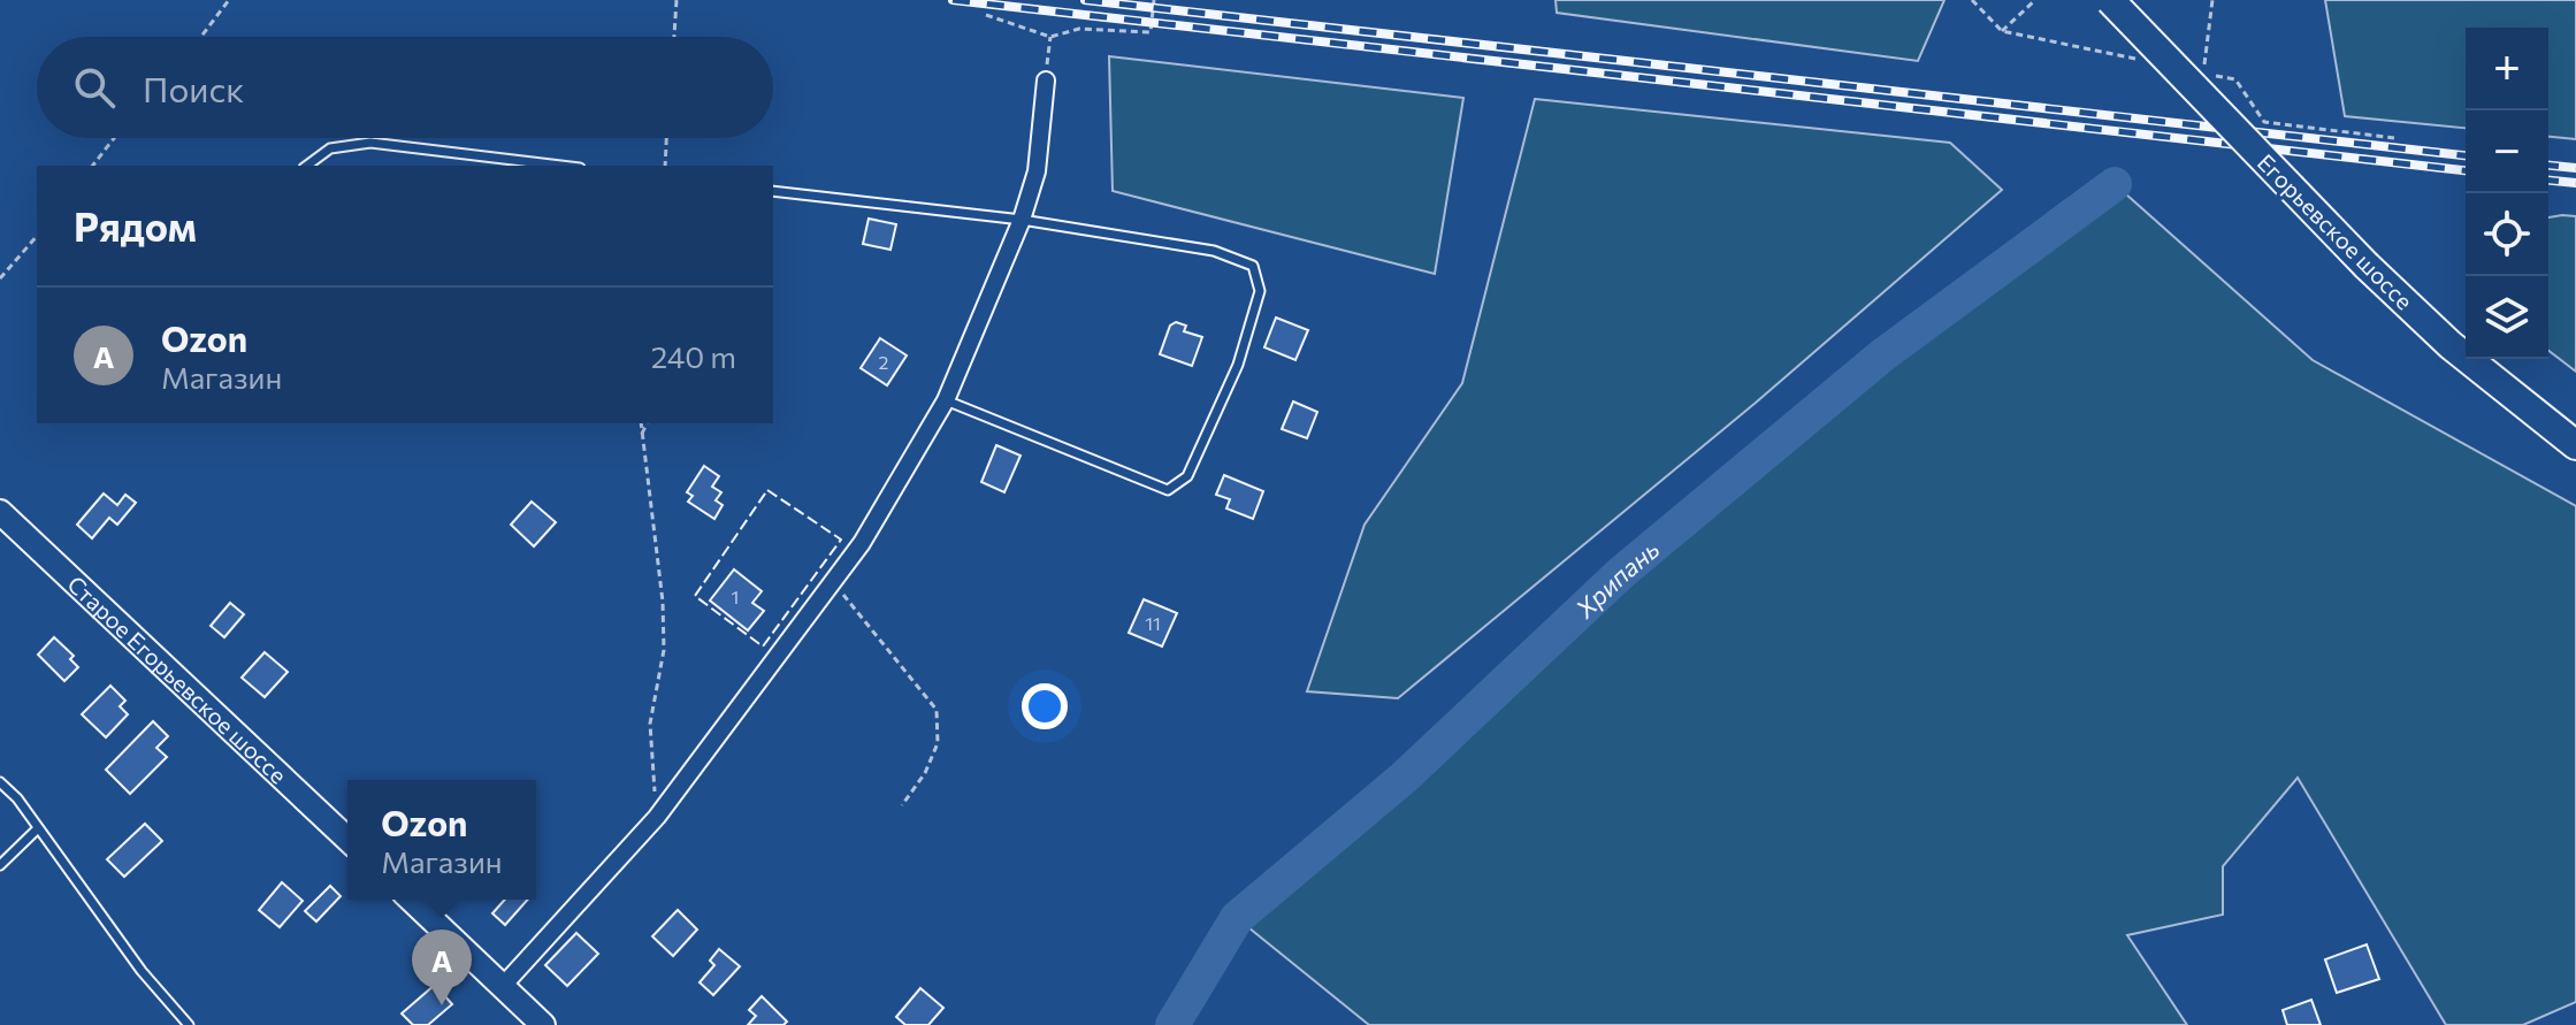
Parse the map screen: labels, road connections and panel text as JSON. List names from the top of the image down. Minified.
{"streets":{"main road":["Егорьевское шоссе","Старое Егорьевское шоссе"]},"water":["Хрипань"],"house_numbers":["2","1","11"],"page":{"map_buttons":["+","−"],"search":"Поиск","heading":"Рядом","list":[{"mark":"A","name":"Ozon","note":"Магазин","value":"240 m"}],"popup":["Ozon","Магазин"],"pins":"A"}}
